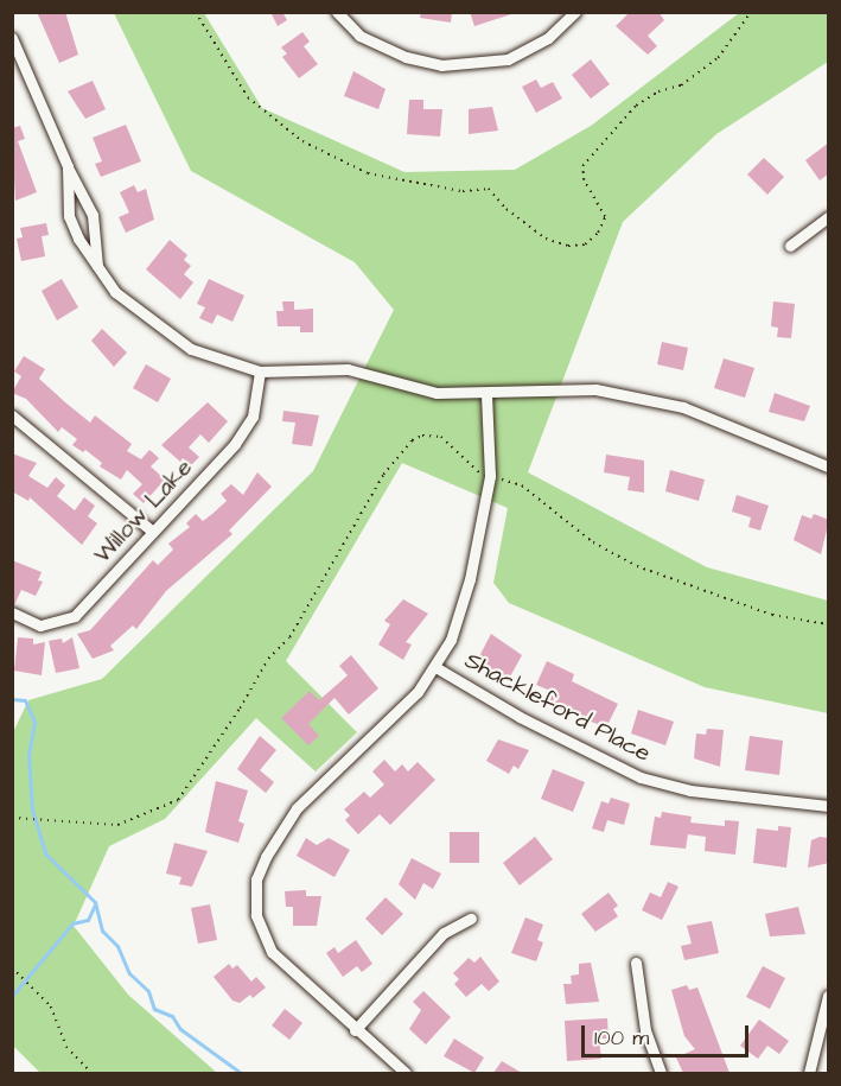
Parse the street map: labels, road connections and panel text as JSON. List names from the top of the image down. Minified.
{"streets":{"street":["Willow Lake","Shackleford Place"]},"scale_bar":"100 m"}
